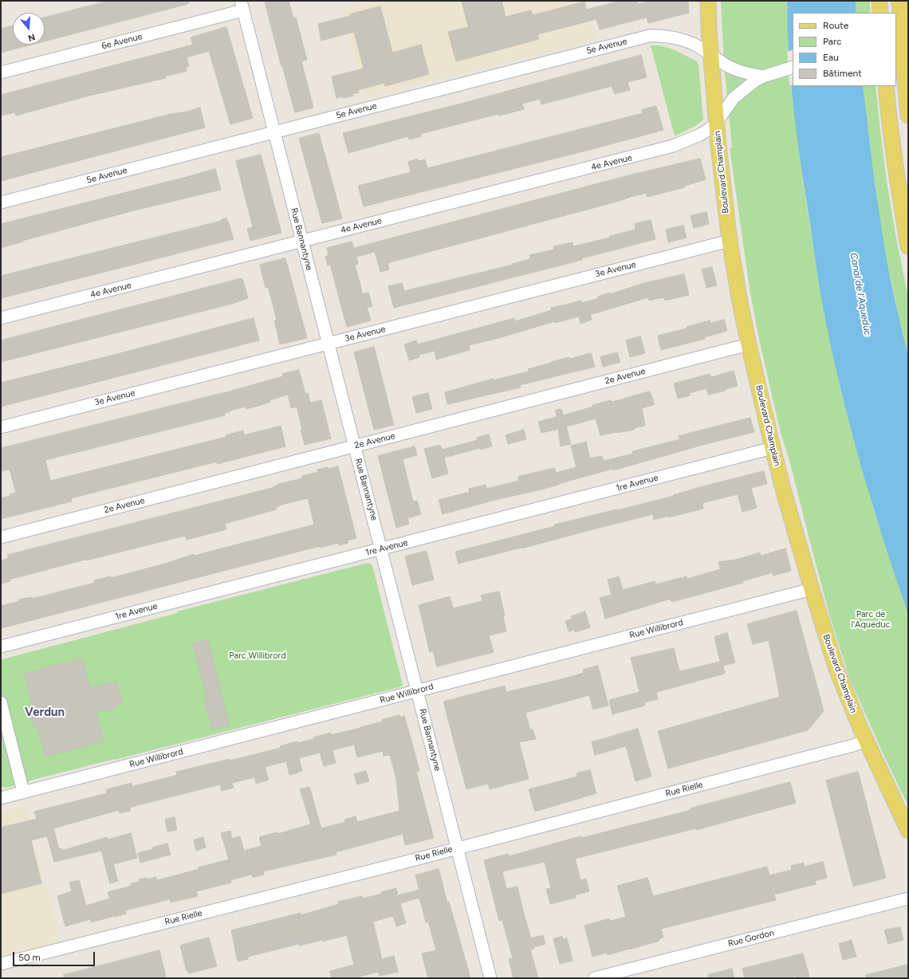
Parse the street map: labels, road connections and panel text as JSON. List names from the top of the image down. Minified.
{"streets":{"main road":["Boulevard Champlain"],"street":["6e Avenue","5e Avenue","4e Avenue","Rue Bannantyne","3e Avenue","2e Avenue","1re Avenue","Rue Willibrord","Rue Rielle","Rue Gordon"]},"crossings":[["6e Avenue","Rue Bannantyne"],["5e Avenue","4e Avenue"],["5e Avenue","Boulevard Champlain"],["5e Avenue","Rue Bannantyne"],["4e Avenue","Boulevard Champlain"],["4e Avenue","Rue Bannantyne"],["Boulevard Champlain","3e Avenue"],["Boulevard Champlain","2e Avenue"],["Boulevard Champlain","1re Avenue"],["Boulevard Champlain","Rue Willibrord"],["Boulevard Champlain","Rue Rielle"],["Rue Bannantyne","3e Avenue"],["Rue Bannantyne","2e Avenue"],["Rue Bannantyne","1re Avenue"],["Rue Bannantyne","Rue Willibrord"],["Rue Bannantyne","Rue Rielle"]],"districts":["Verdun"],"water":["Canal de l'Aqueduc"],"parks":["Parc de l'Aqueduc","Parc Willibrord"],"legend":["Route","Parc","Eau","Bâtiment"],"scale_bar":"50 m","north":"bottom"}
